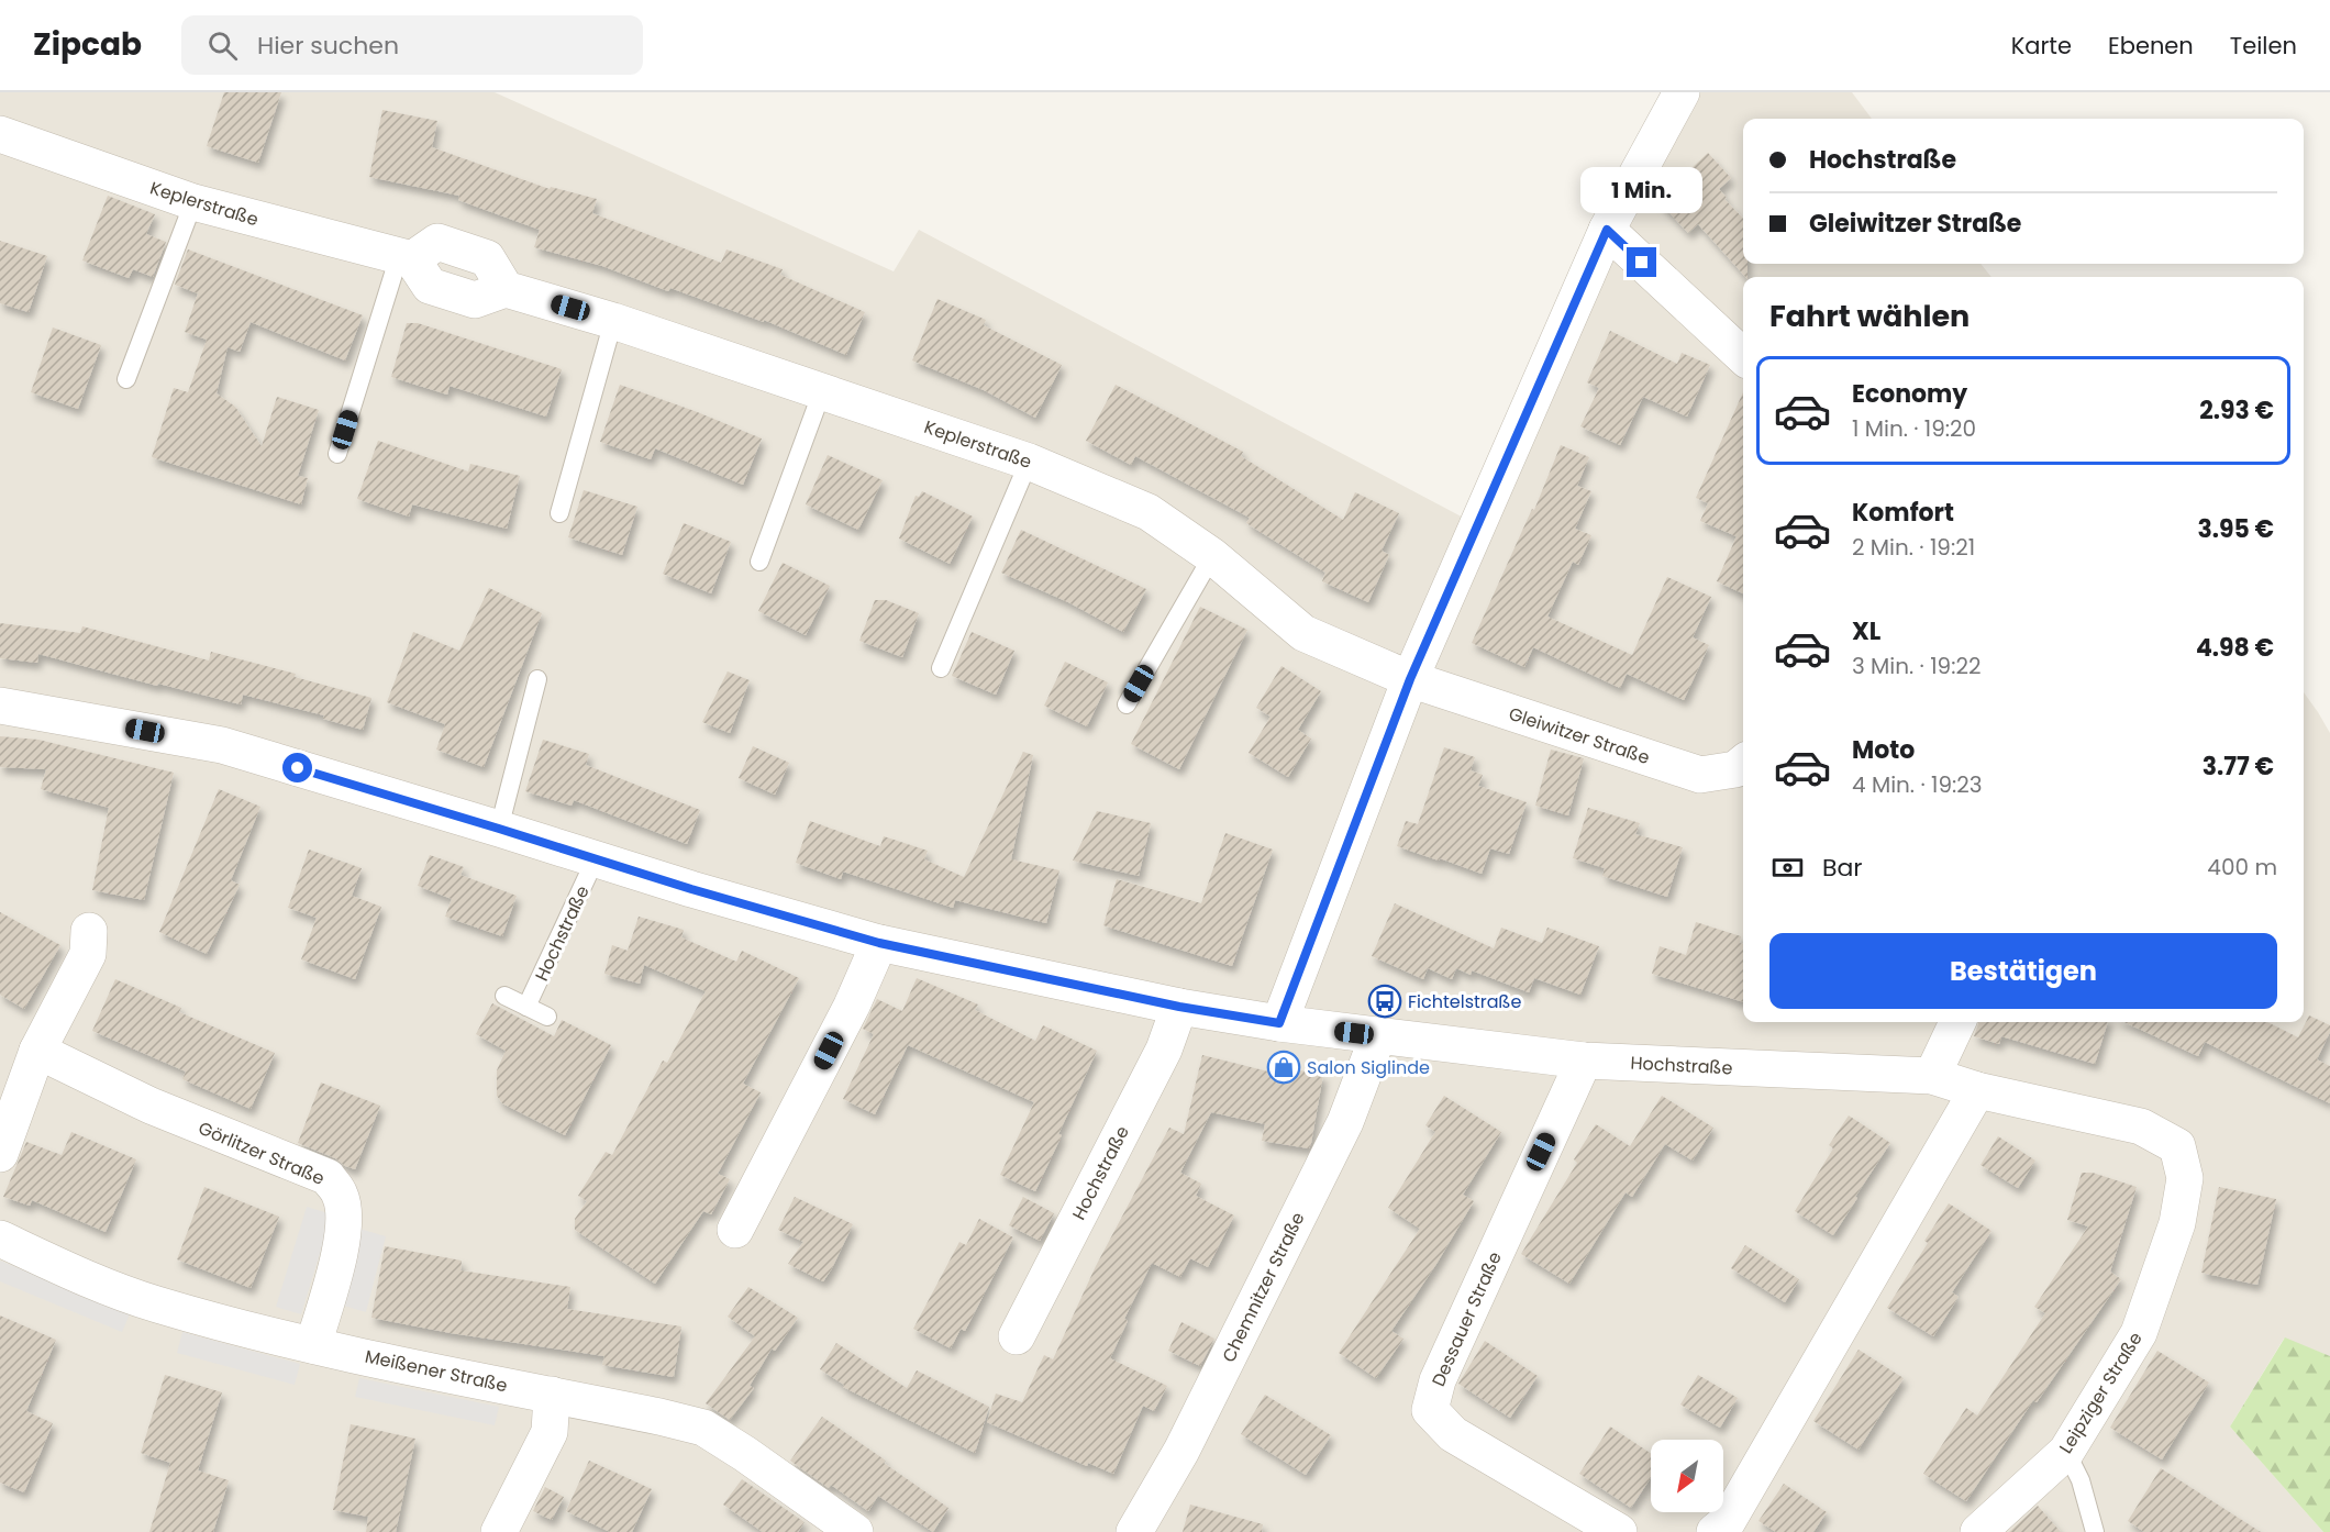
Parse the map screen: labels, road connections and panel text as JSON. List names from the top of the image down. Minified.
{"streets":{"street":["Keplerstraße","Gleiwitzer Straße","Hochstraße","Görlitzer Straße","Chemnitzer Straße","Dessauer Straße","Meißener Straße","Leipziger Straße"]},"crossings":[["Keplerstraße","Gleiwitzer Straße"],["Hochstraße","Chemnitzer Straße"],["Hochstraße","Dessauer Straße"],["Hochstraße","Leipziger Straße"],["Görlitzer Straße","Meißener Straße"]],"places":{"bus stop":["Fichtelstraße"],"shop":["Salon Siglinde"]},"north":"bottom left","page":{"header":"Zipcab","search":"Hier suchen","nav":["Karte","Ebenen","Teilen"],"banner":["Hochstraße","Gleiwitzer Straße"],"bubble":"1 Min.","heading":"Fahrt wählen","list":[{"name":"Economy","note":"1 Min. · 19:20","value":"2.93 €"},{"name":"Komfort","note":"2 Min. · 19:21","value":"3.95 €"},{"name":"XL","note":"3 Min. · 19:22","value":"4.98 €"},{"name":"Moto","note":"4 Min. · 19:23","value":"3.77 €"}],"pay":["Bar","400 m"],"buttons":"Bestätigen"}}
